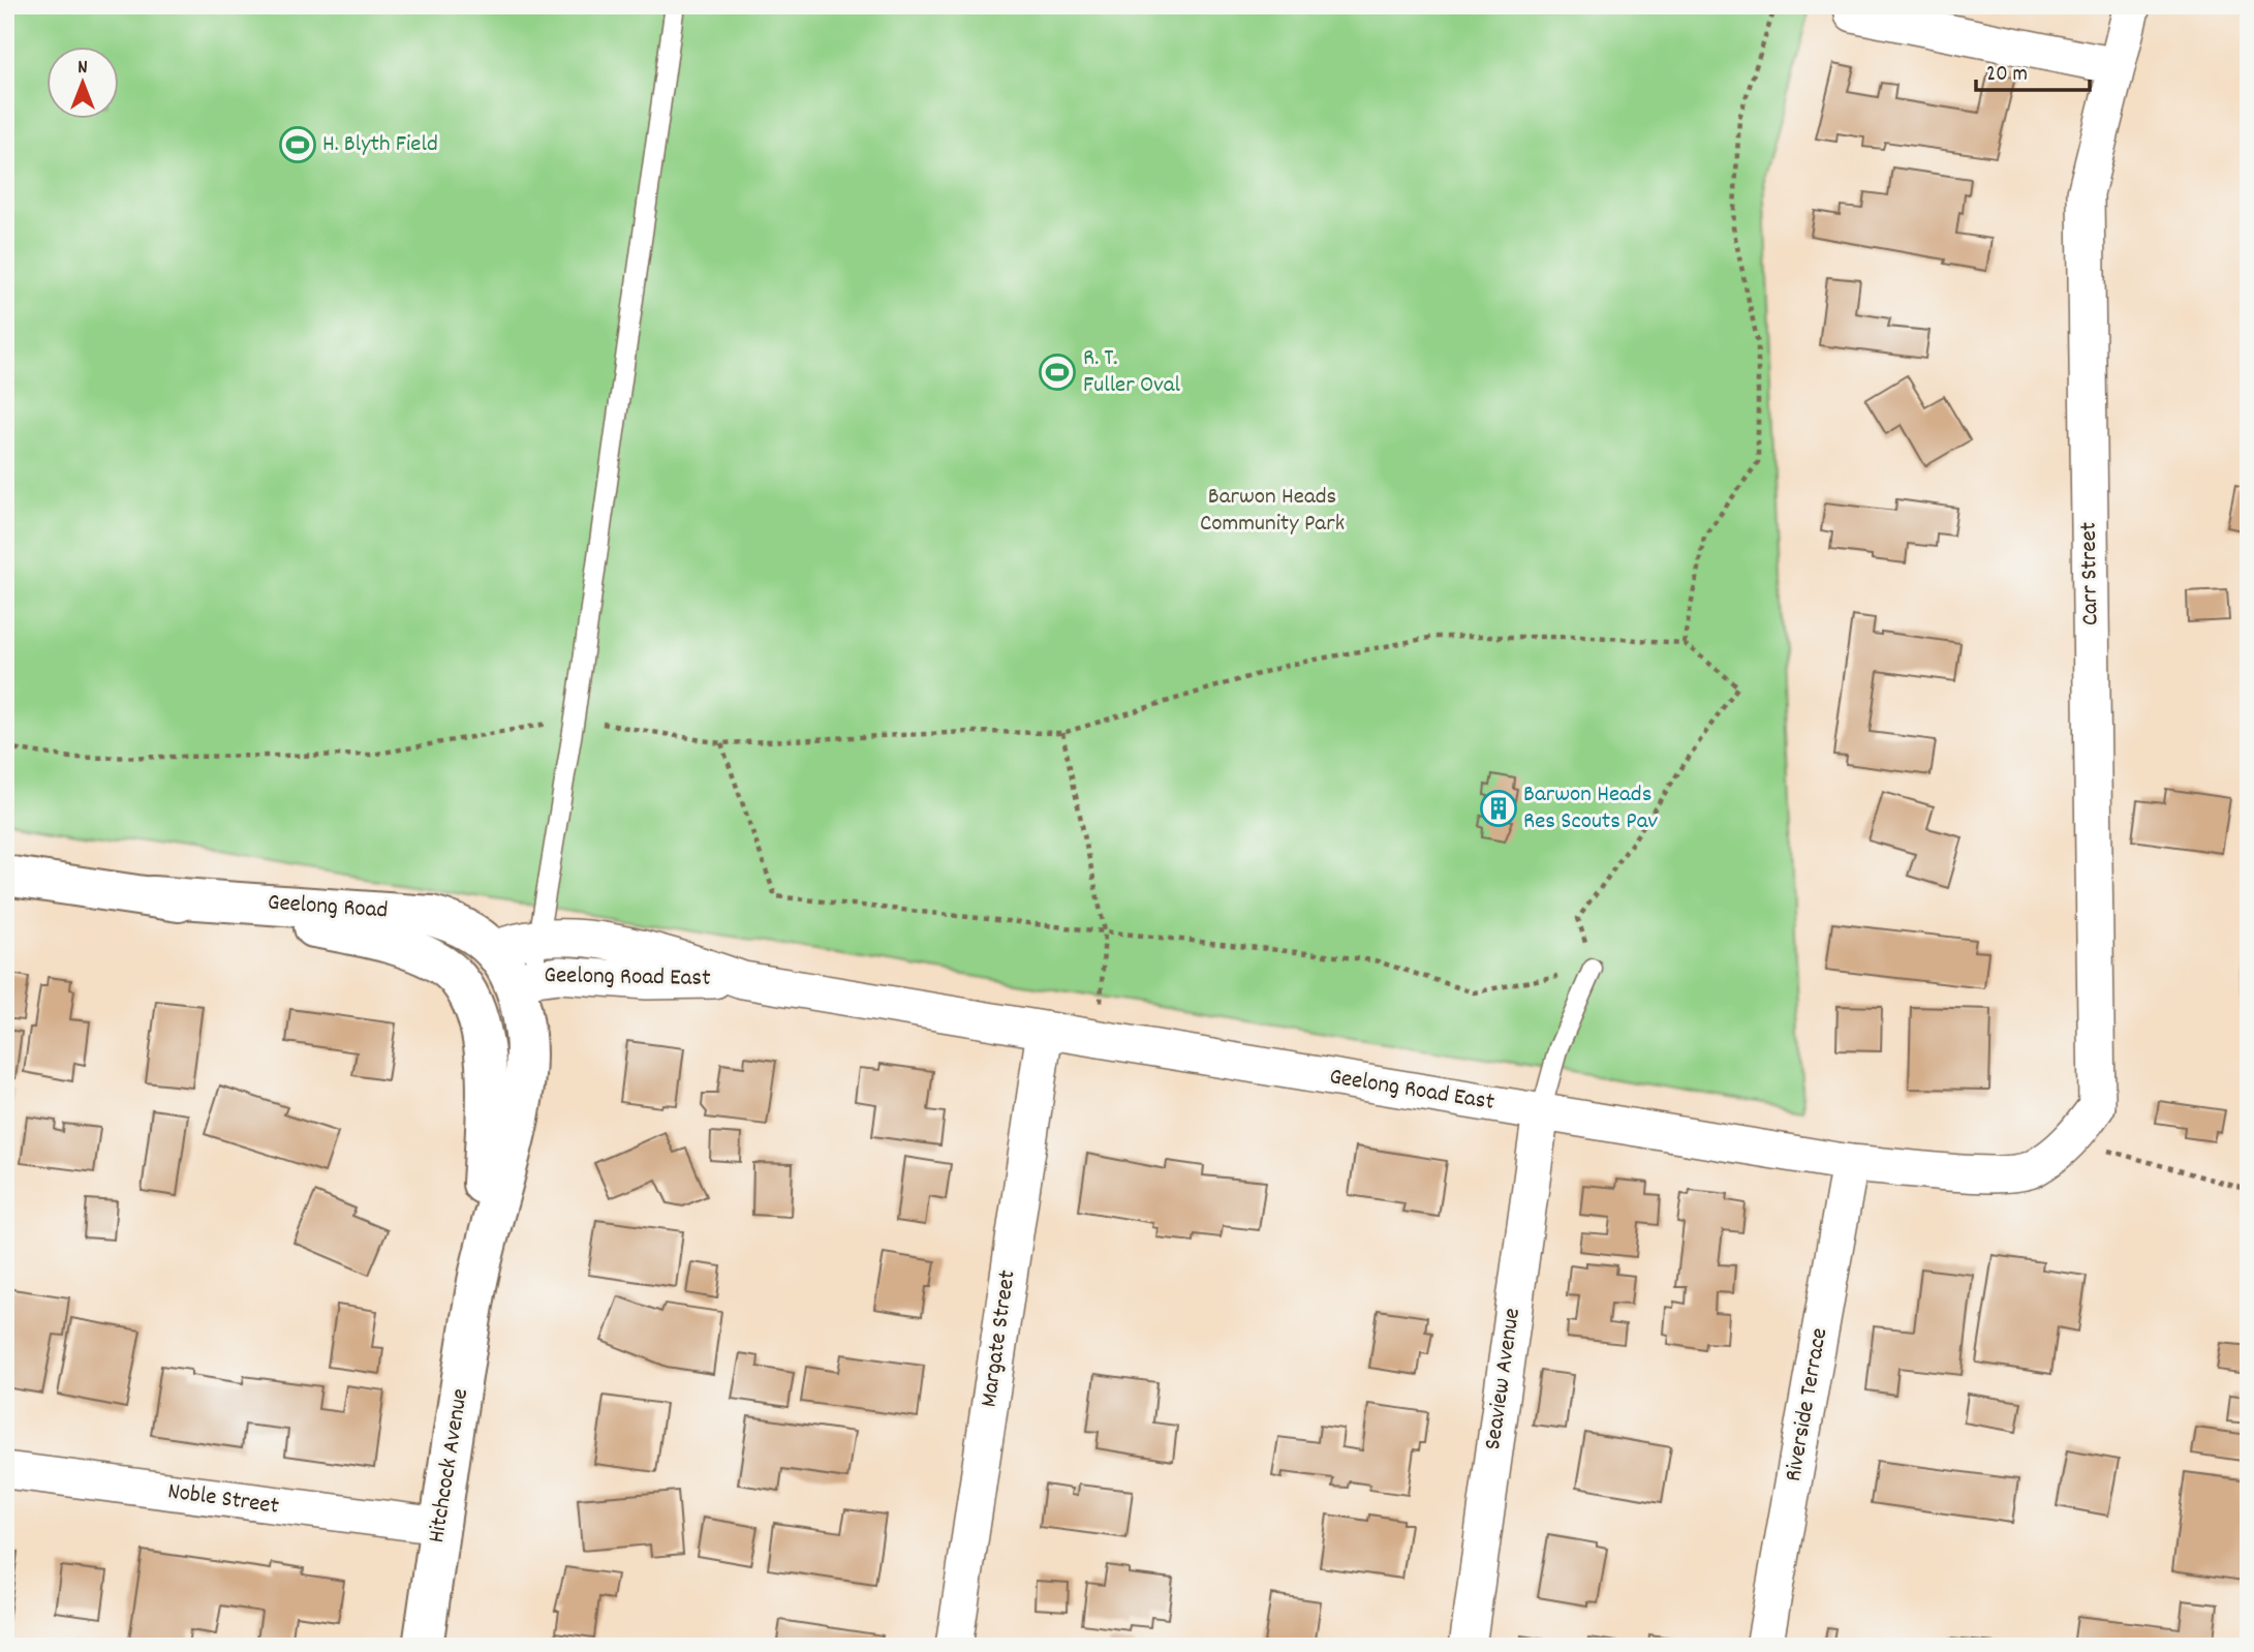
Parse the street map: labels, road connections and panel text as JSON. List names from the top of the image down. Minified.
{"streets":{"street":["Carr Street","Geelong Road","Geelong Road East","Margate Street","Seaview Avenue","Riverside Terrace","Hitchcock Avenue","Noble Street"]},"crossings":[["Carr Street","Geelong Road East"],["Geelong Road","Geelong Road East"],["Geelong Road","Hitchcock Avenue"],["Geelong Road East","Margate Street"],["Geelong Road East","Seaview Avenue"],["Geelong Road East","Riverside Terrace"],["Geelong Road East","Hitchcock Avenue"],["Hitchcock Avenue","Noble Street"]],"parks":["Barwon Heads Community Park"],"places":{"sports":["H. Blyth Field","R. T. Fuller Oval"],"building":["Barwon Heads Res Scouts Pav"]},"scale_bar":"20 m","north":"top"}
